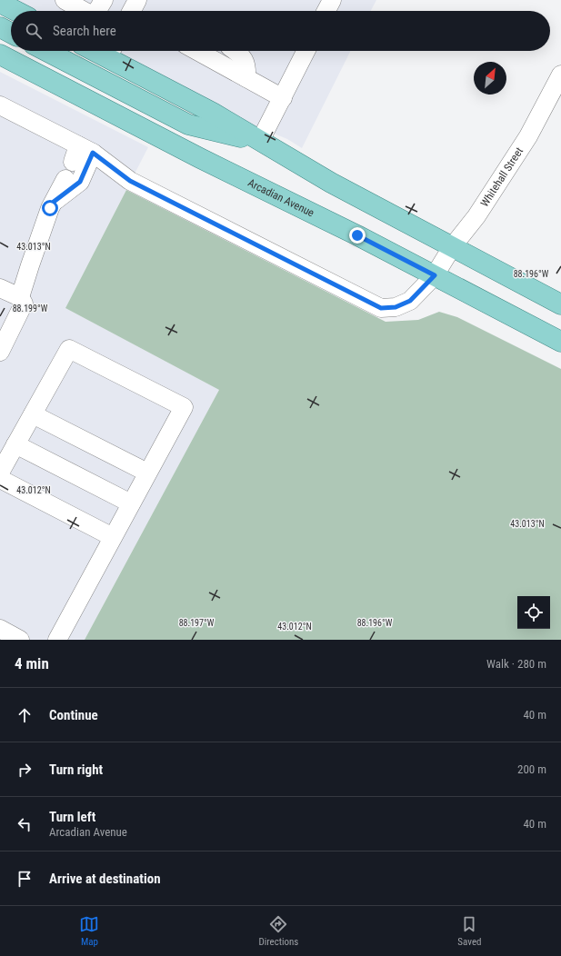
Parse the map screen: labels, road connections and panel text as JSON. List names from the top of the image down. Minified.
{"streets":{"main road":["Arcadian Avenue"],"street":["Whitehall Street"]},"crossings":[["Whitehall Street","Arcadian Avenue"]],"north":"top right","page":{"search":"Search here","heading":["4 min","Walk · 280 m"],"list":[["Continue","40 m"],["Turn right","200 m"],["Turn left","Arcadian Avenue","40 m"],"Arrive at destination"],"nav":["Map","Directions","Saved"]},"coordinates":["43.013°N","88.196°W","88.199°W","43.012°N","88.197°W"]}
